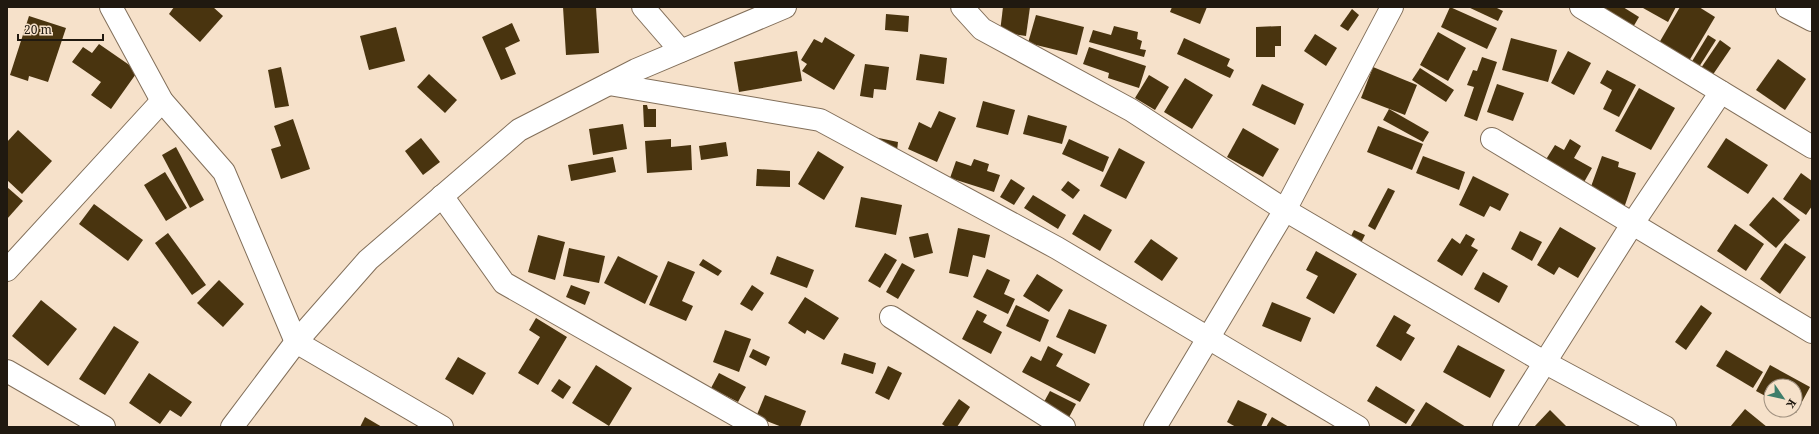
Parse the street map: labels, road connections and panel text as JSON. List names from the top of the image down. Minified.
{"scale_bar":"20 m","north":"bottom right"}
